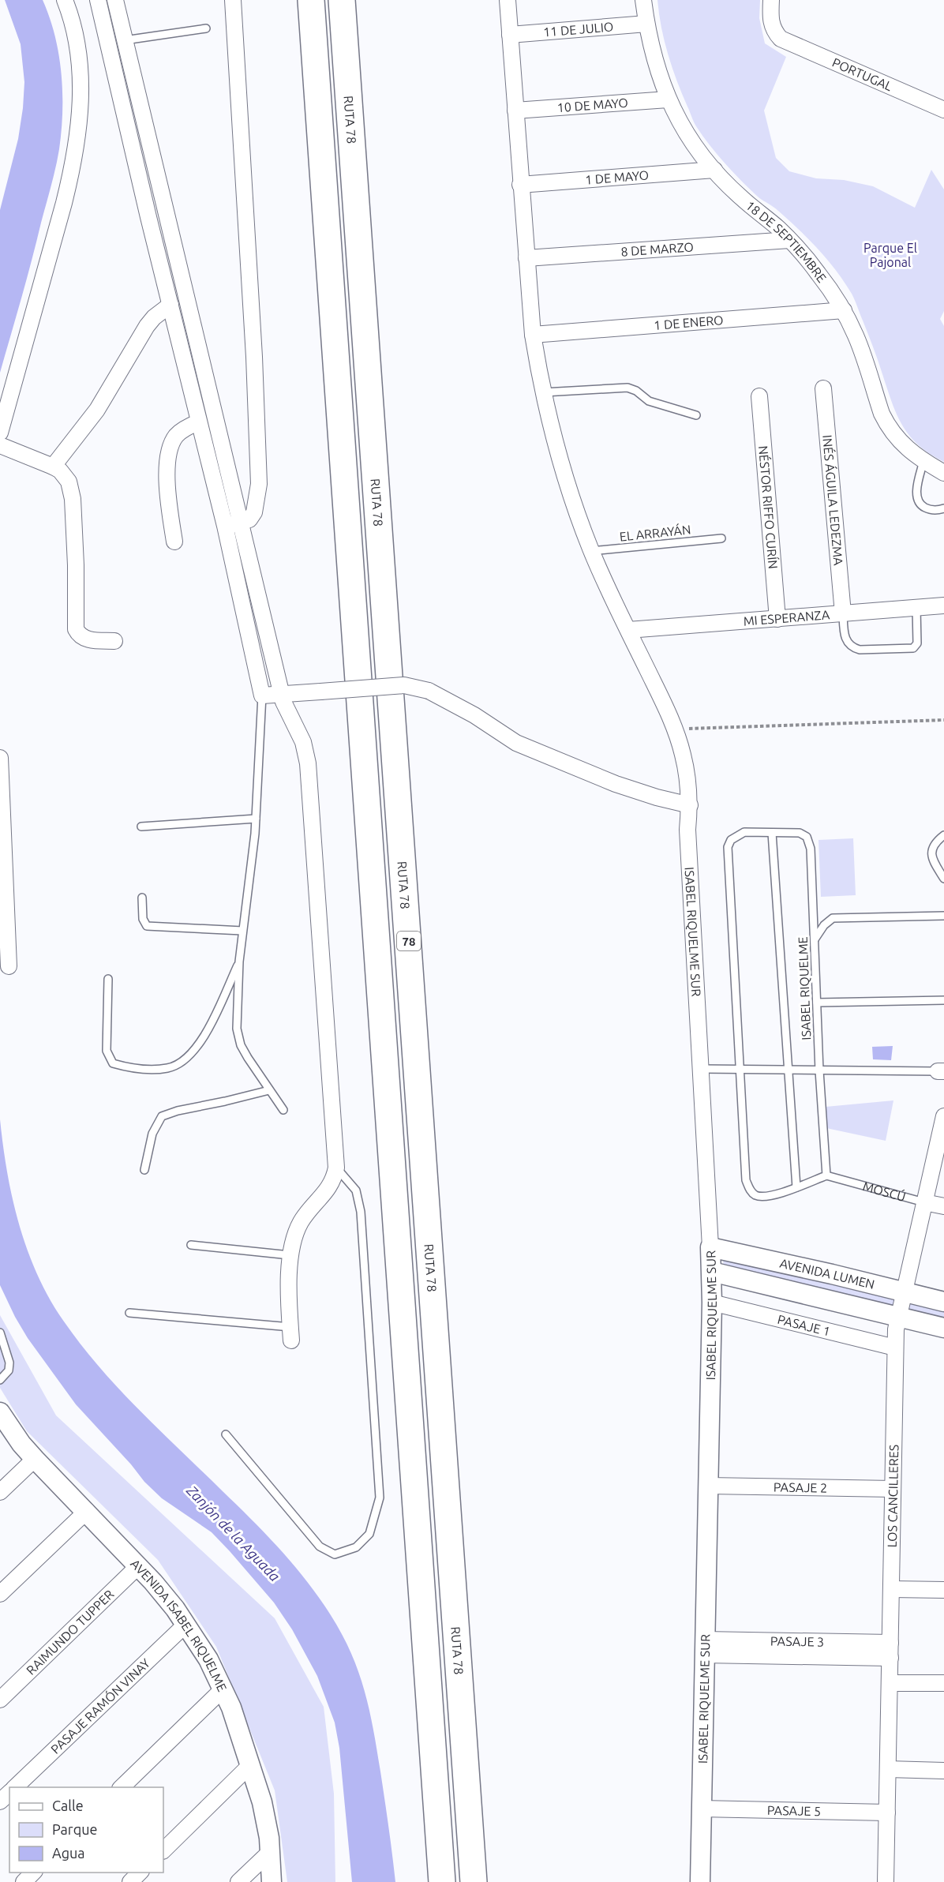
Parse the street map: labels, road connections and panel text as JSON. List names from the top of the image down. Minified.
{"streets":{"highway":["RUTA 78","78"],"street":["11 DE JULIO","PORTUGAL","10 DE MAYO","1 DE MAYO","18 DE SEPTIEMBRE","8 DE MARZO","1 DE ENERO","INÉS ÁGUILA LEDEZMA","NÉSTOR RIFFO CURÍN","MI ESPERANZA","ISABEL RIQUELME SUR","MOSCÚ","AVENIDA LUMEN","PASAJE 1","PASAJE 2","LOS CANCILLERES","AVENIDA ISABEL RIQUELME","RAIMUNDO TUPPER","PASAJE RAMÓN VINAY","PASAJE 5"],"lane":["EL ARRAYÁN","ISABEL RIQUELME"]},"crossings":[["11 DE JULIO","18 DE SEPTIEMBRE"],["11 DE JULIO","ISABEL RIQUELME SUR"],["10 DE MAYO","18 DE SEPTIEMBRE"],["10 DE MAYO","ISABEL RIQUELME SUR"],["1 DE MAYO","18 DE SEPTIEMBRE"],["1 DE MAYO","ISABEL RIQUELME SUR"],["18 DE SEPTIEMBRE","8 DE MARZO"],["18 DE SEPTIEMBRE","1 DE ENERO"],["8 DE MARZO","ISABEL RIQUELME SUR"],["1 DE ENERO","ISABEL RIQUELME SUR"],["INÉS ÁGUILA LEDEZMA","MI ESPERANZA"],["NÉSTOR RIFFO CURÍN","MI ESPERANZA"],["EL ARRAYÁN","ISABEL RIQUELME SUR"],["MI ESPERANZA","ISABEL RIQUELME SUR"],["ISABEL RIQUELME SUR","AVENIDA LUMEN"],["ISABEL RIQUELME SUR","PASAJE 1"],["ISABEL RIQUELME SUR","PASAJE 2"],["ISABEL RIQUELME SUR","PASAJE 5"],["ISABEL RIQUELME","MOSCÚ"],["MOSCÚ","LOS CANCILLERES"],["AVENIDA LUMEN","LOS CANCILLERES"],["PASAJE 1","LOS CANCILLERES"],["PASAJE 2","LOS CANCILLERES"],["LOS CANCILLERES","PASAJE 5"],["AVENIDA ISABEL RIQUELME","RAIMUNDO TUPPER"],["AVENIDA ISABEL RIQUELME","PASAJE RAMÓN VINAY"]],"water":["Zanjón de la Aguada"],"parks":["Parque El Pajonal"],"legend":["Calle","Parque","Agua"]}
